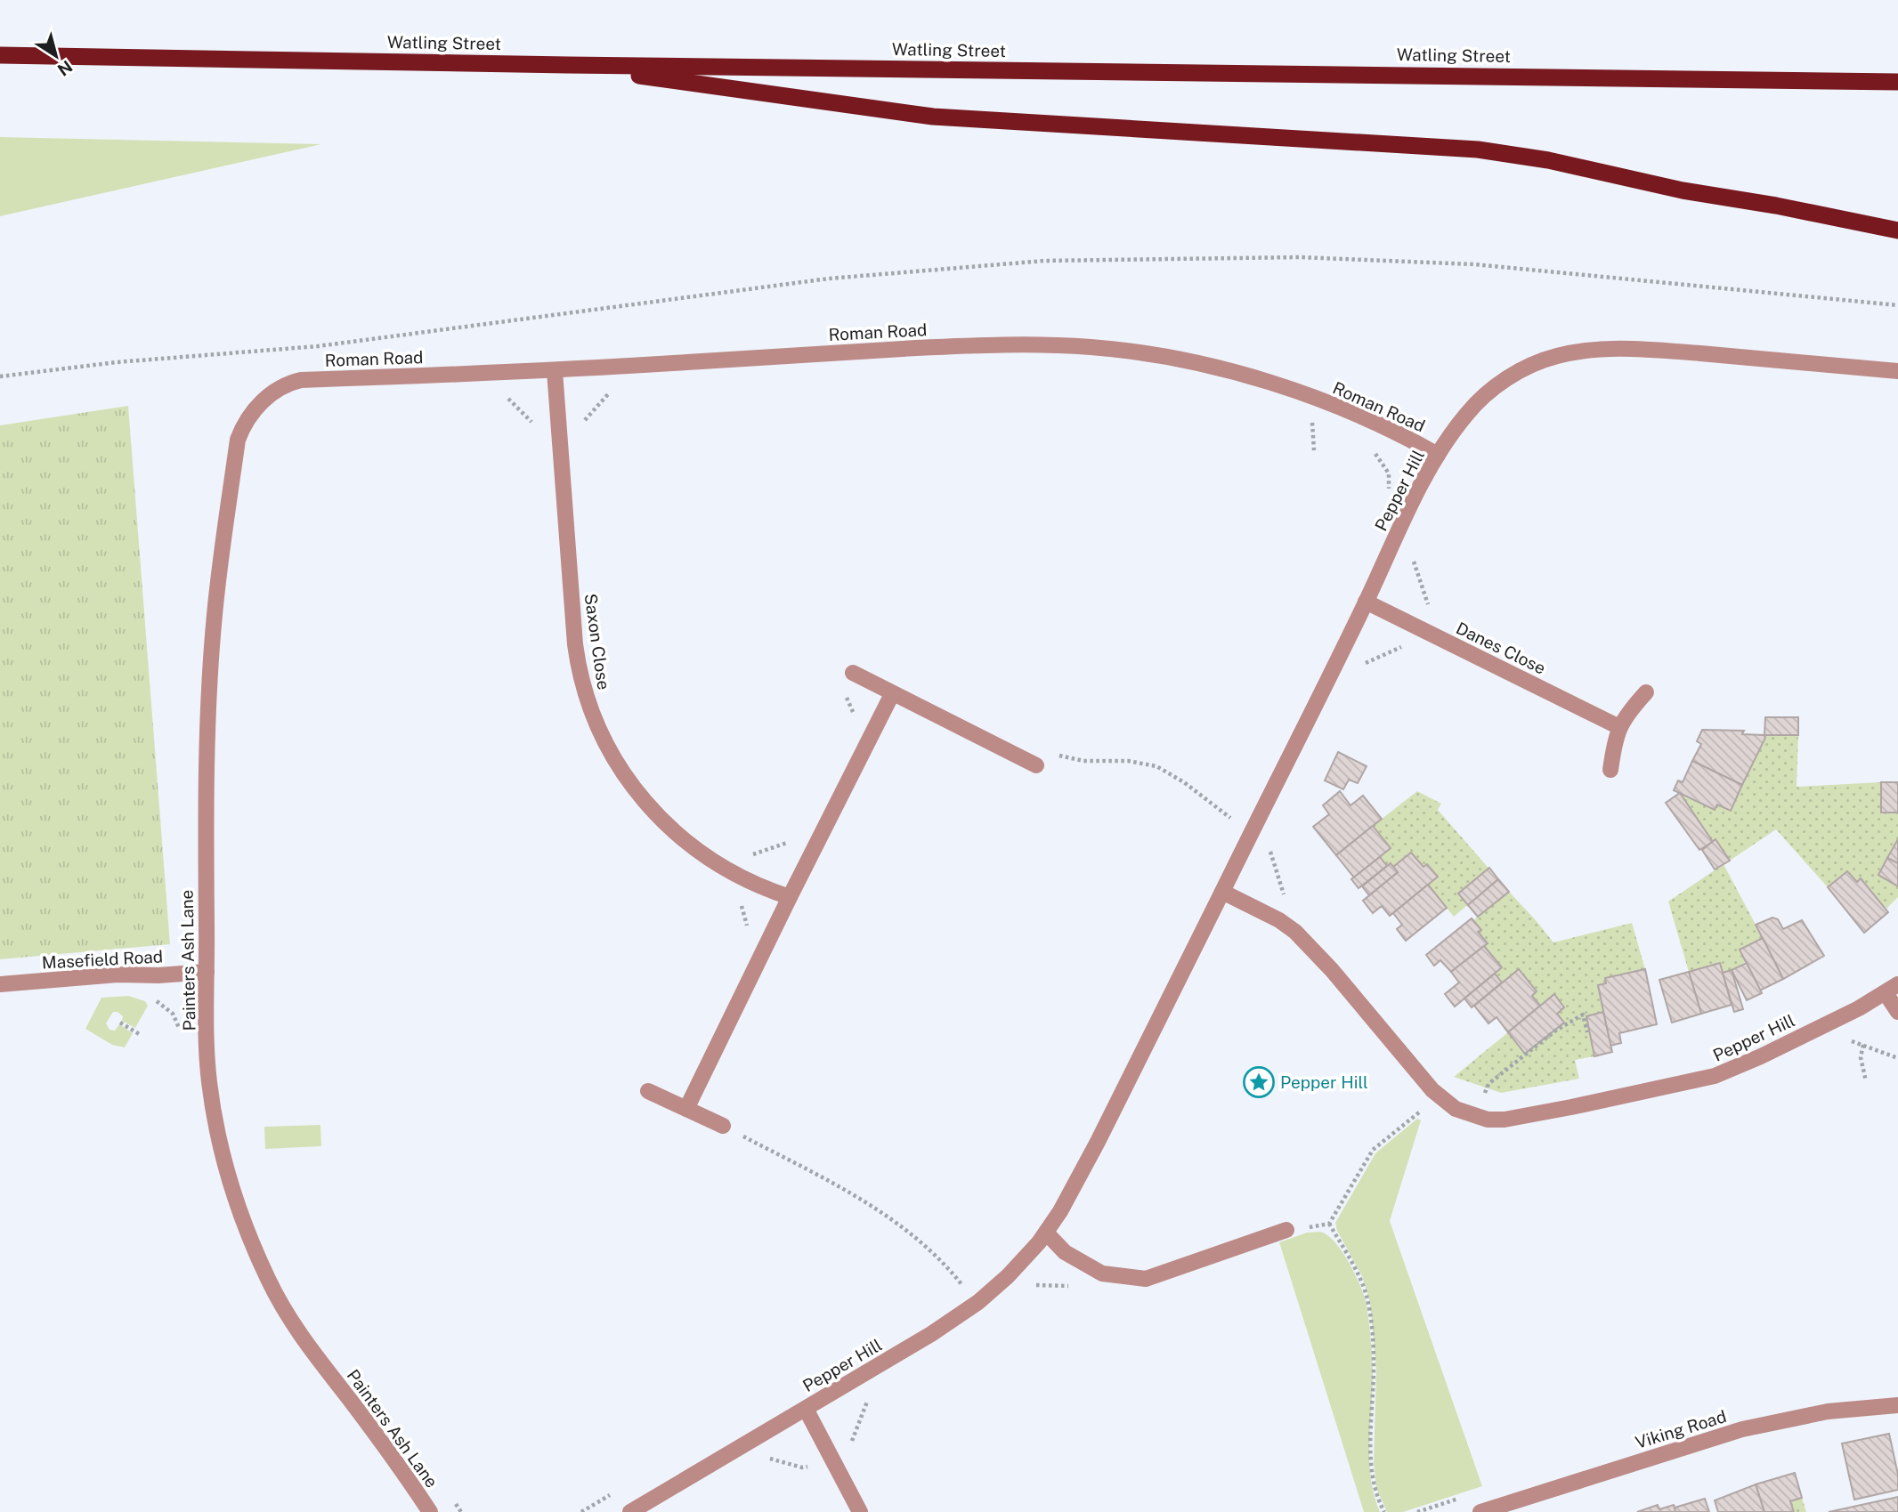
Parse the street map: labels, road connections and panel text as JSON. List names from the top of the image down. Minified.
{"streets":{"highway":["Watling Street"],"street":["Roman Road","Pepper Hill","Saxon Close","Danes Close","Masefield Road","Painters Ash Lane","Viking Road"]},"crossings":[["Roman Road","Pepper Hill"],["Roman Road","Saxon Close"],["Roman Road","Painters Ash Lane"],["Pepper Hill","Danes Close"],["Masefield Road","Painters Ash Lane"]],"places":{"place":["Pepper Hill"]},"north":"bottom right"}
